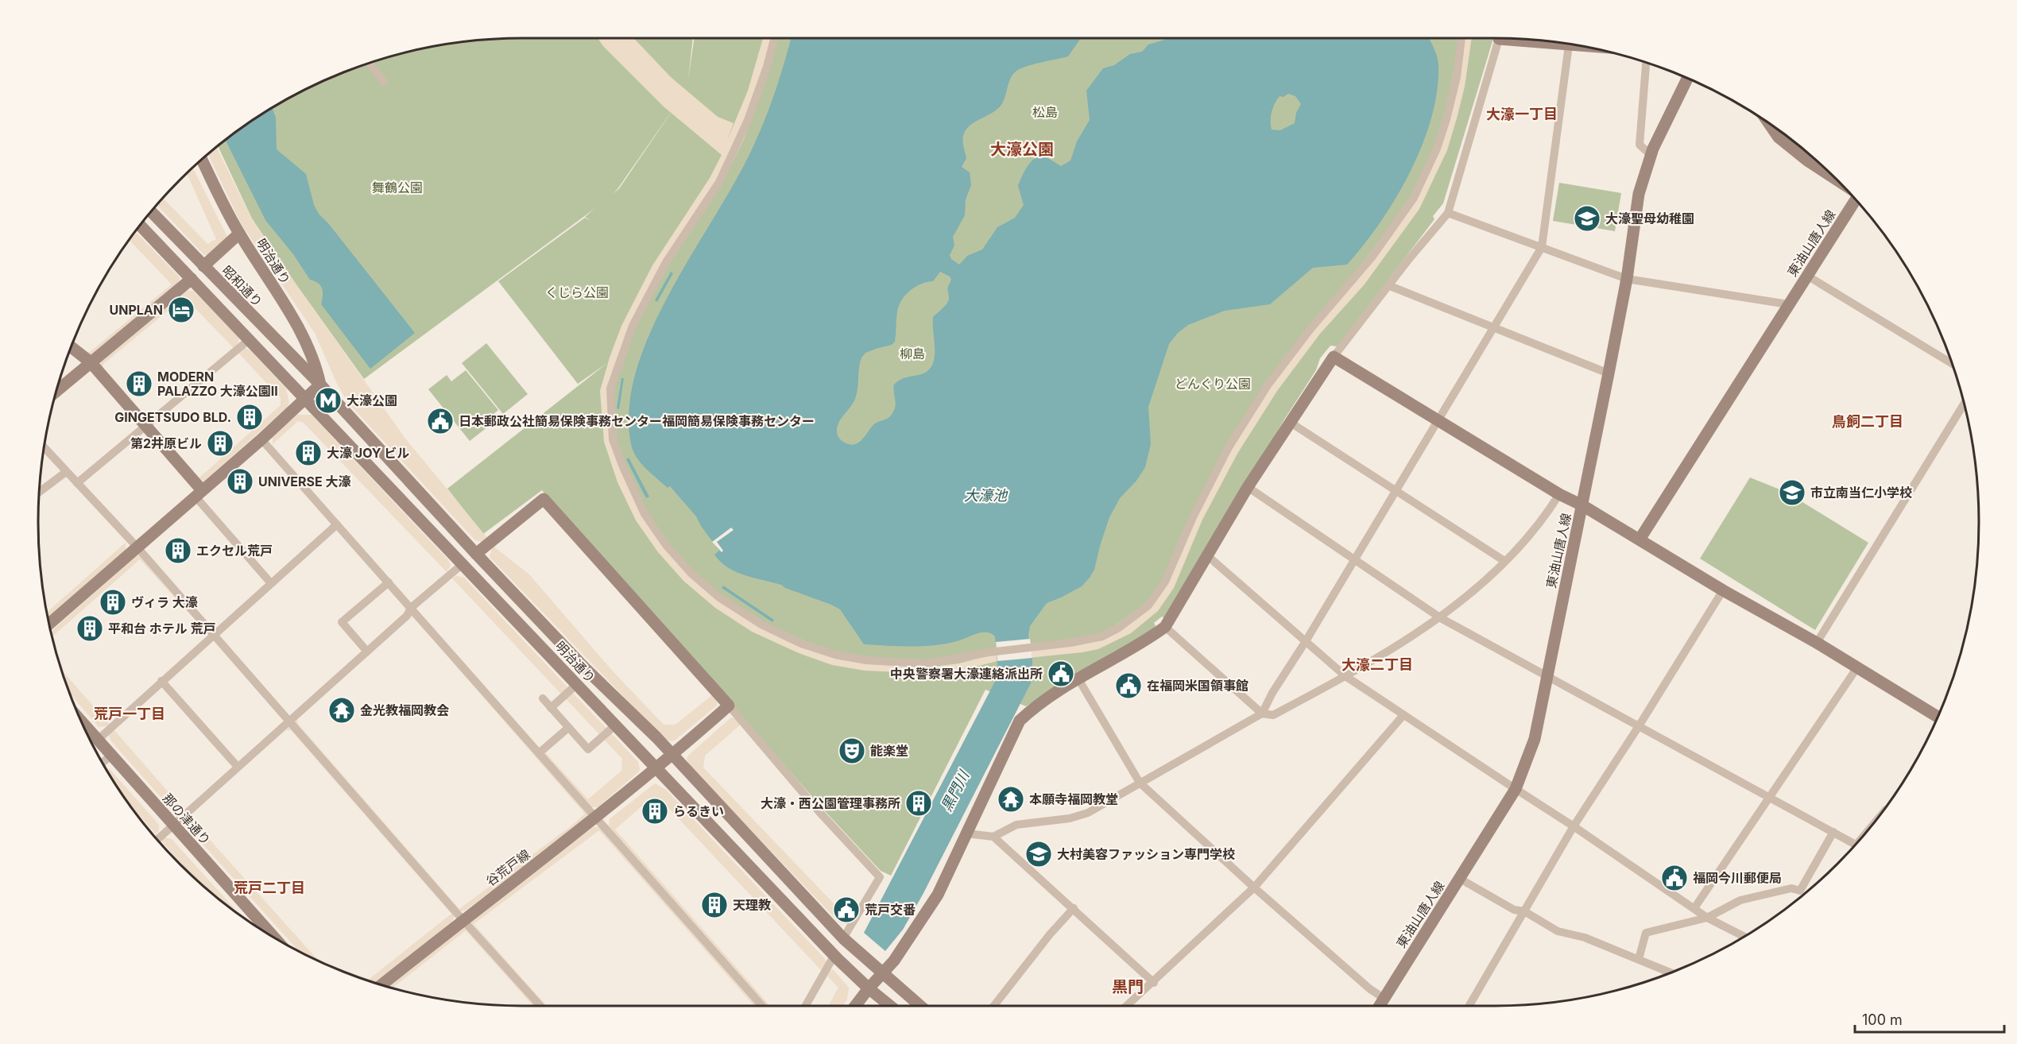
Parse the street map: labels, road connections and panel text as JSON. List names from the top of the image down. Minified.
{"streets":{"street":["東油山唐人線","明治通り","昭和通り","那の津通り","谷荒戸線"]},"crossings":[["明治通り","昭和通り"],["明治通り","谷荒戸線"]],"districts":["大濠一丁目","大濠公園","鳥飼二丁目","大濠二丁目","荒戸一丁目","荒戸二丁目","黒門"],"water":["大濠池","黒門川"],"parks":["松島","舞鶴公園","くじら公園","柳島","どんぐり公園"],"places":{"school or university":["大濠聖母幼稚園","市立南当仁小学校","大村美容ファッション専門学校"],"hotel":["UNPLAN"],"building":["MODERN PALAZZO 大濠公園Ⅱ","GINGETSUDO BLD.","第2井原ビル","大濠 JOY ビル","UNIVERSE 大濠","エクセル荒戸","ヴィラ 大濠","平和台 ホテル 荒戸","大濠・西公園管理事務所","らるきい","天理教"],"metro station":["大濠公園"],"public building":["日本郵政公社簡易保険事務センター福岡簡易保険事務センター","中央警察署大濠連絡派出所","在福岡米国領事館","福岡今川郵便局","荒戸交番"],"temple":["金光教福岡教会","本願寺福岡教堂"],"theatre":["能楽堂"]},"scale_bar":"100 m"}
